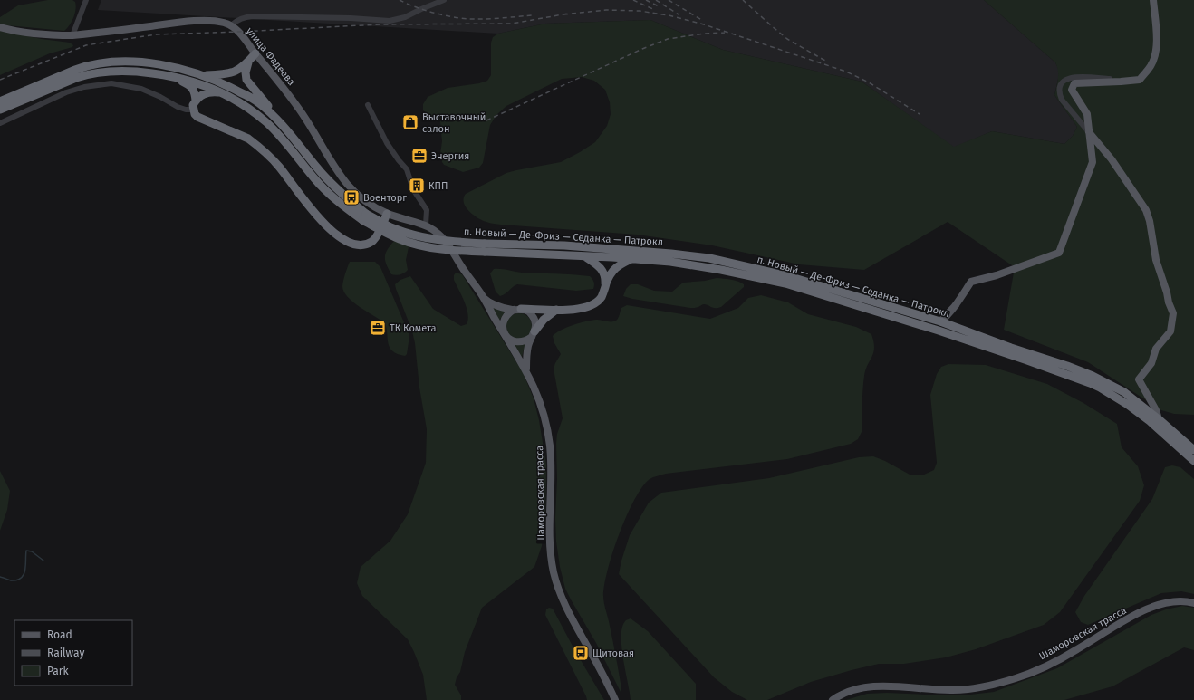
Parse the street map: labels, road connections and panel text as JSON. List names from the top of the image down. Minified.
{"streets":{"highway":["п. Новый — Де-Фриз — Седанка — Патрокл"],"main road":["улица Фадеева","Шаморовская трасса"]},"crossings":[["улица Фадеева","Шаморовская трасса"]],"places":{"shop":["Выставочный салон"],"office":["Энергия","ТК Комета"],"building":["КПП"],"bus stop":["Военторг","Щитовая"]},"legend":["Road","Railway","Park"]}
